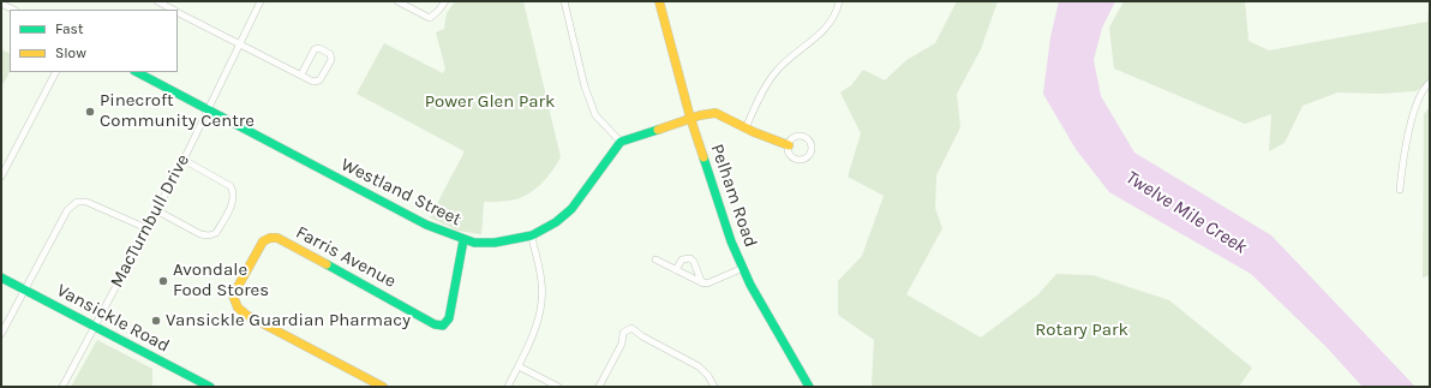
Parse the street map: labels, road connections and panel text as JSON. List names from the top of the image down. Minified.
{"streets":{"street":["Westland Street","Pelham Road","MacTurnbull Drive","Farris Avenue","Vansickle Road"]},"crossings":[["Westland Street","MacTurnbull Drive"],["Westland Street","Farris Avenue"],["MacTurnbull Drive","Vansickle Road"]],"water":["Twelve Mile Creek"],"parks":["Power Glen Park","Rotary Park"],"places":["Pinecroft Community Centre","Avondale Food Stores","Vansickle Guardian Pharmacy"],"legend":["Fast","Slow"]}
